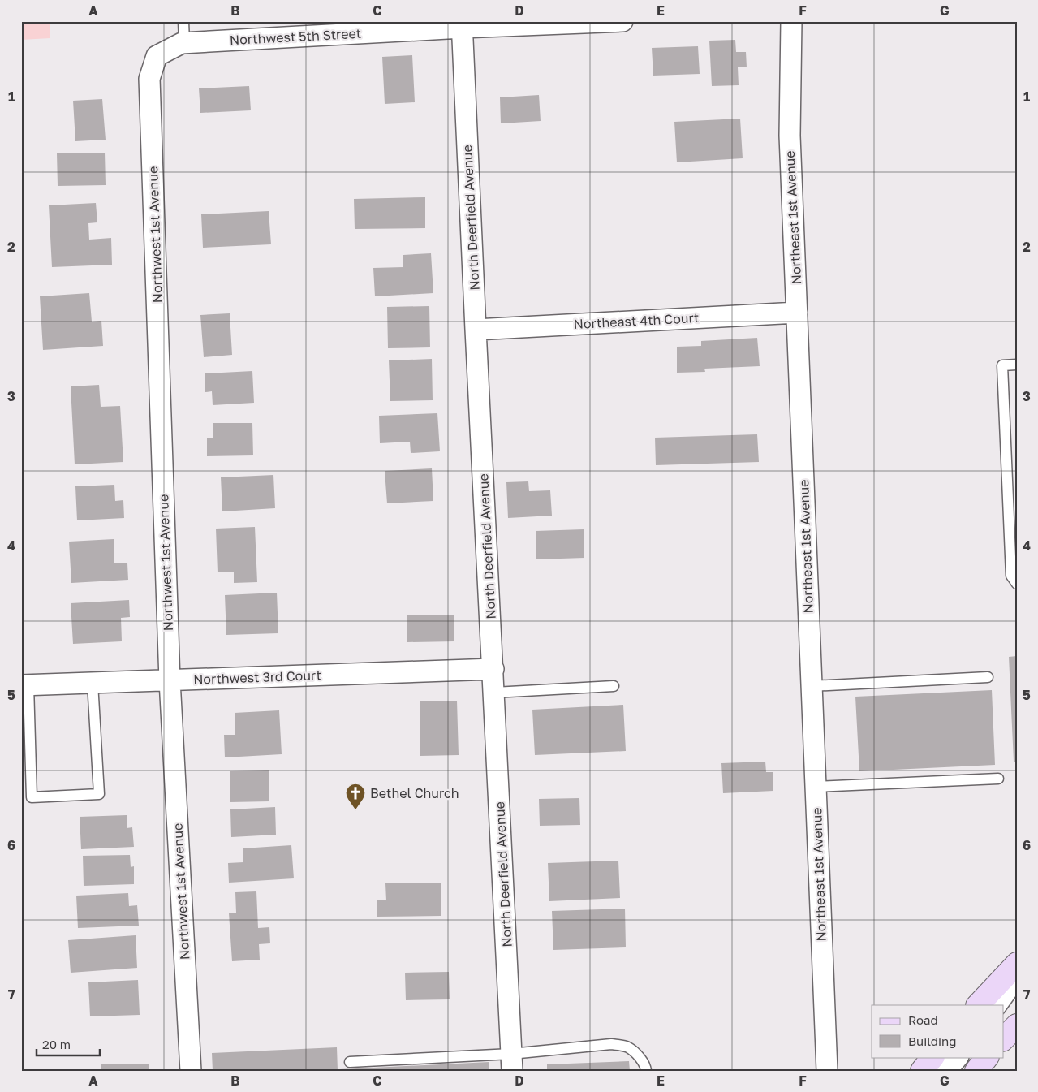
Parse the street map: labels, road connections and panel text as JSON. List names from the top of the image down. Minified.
{"streets":{"street":["Northwest 5th Street","North Deerfield Avenue","Northeast 1st Avenue","Northwest 1st Avenue","Northeast 4th Court","Northwest 3rd Court"]},"crossings":[["Northwest 5th Street","North Deerfield Avenue"],["Northwest 5th Street","Northwest 1st Avenue"],["North Deerfield Avenue","Northeast 4th Court"],["North Deerfield Avenue","Northwest 3rd Court"],["Northeast 1st Avenue","Northeast 4th Court"],["Northwest 1st Avenue","Northwest 3rd Court"]],"places":{"church":["Bethel Church"]},"legend":["Road","Building"],"scale_bar":"20 m","grid":{"columns":["A","B","C","D","E","F","G"],"rows":["1","2","3","4","5","6","7"]}}
